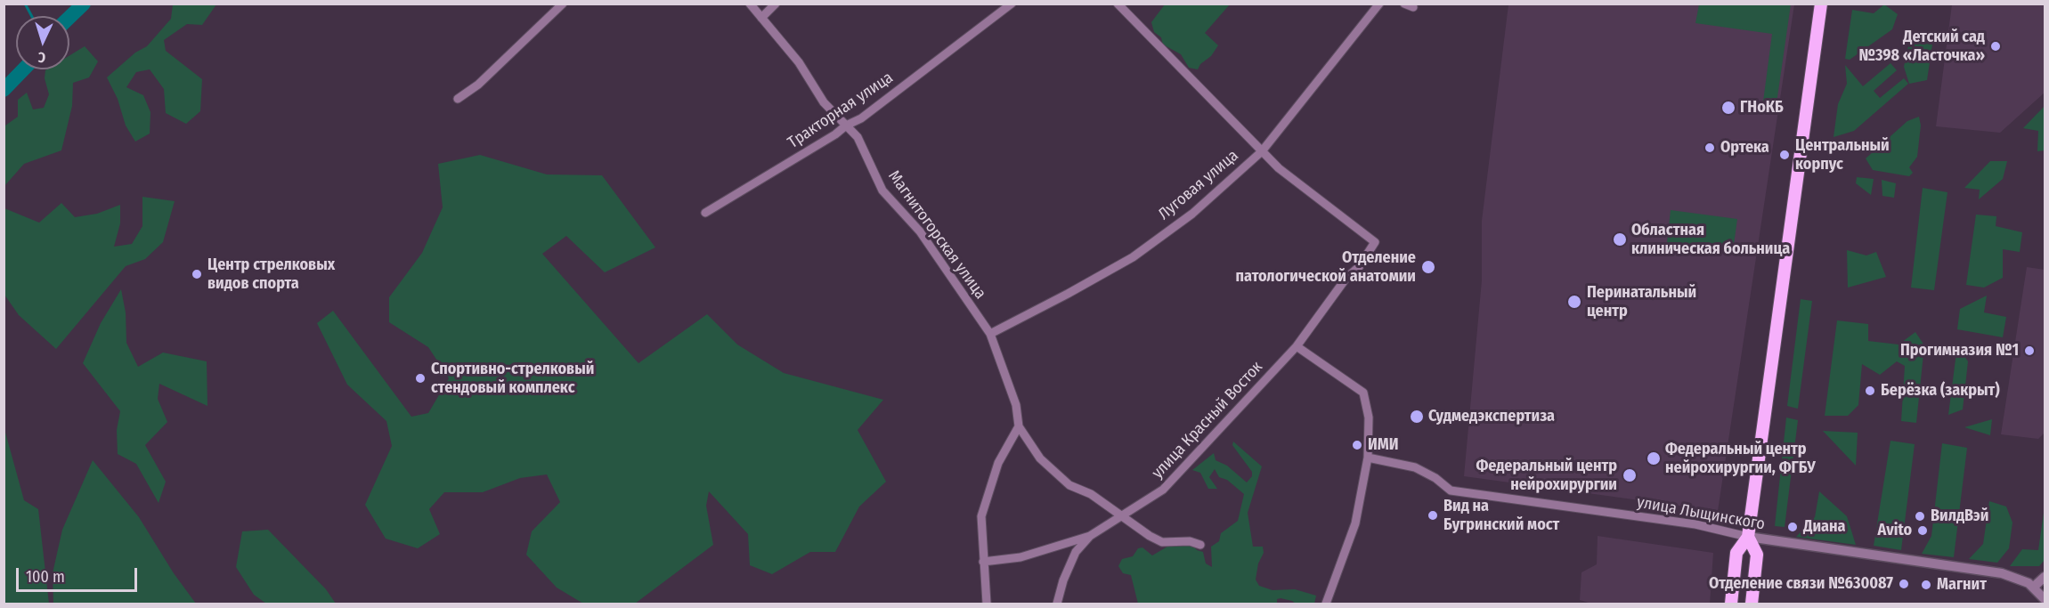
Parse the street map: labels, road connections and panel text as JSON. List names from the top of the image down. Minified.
{"streets":{"street":["Тракторная улица","Луговая улица","Магнитогорская улица","улица Красный Восток","улица Лыщинского"]},"crossings":[["Тракторная улица","Магнитогорская улица"],["Луговая улица","Магнитогорская улица"],["Луговая улица","улица Красный Восток"]],"places":["Детский сад №398 «Ласточка»","ГНоКБ","Ортека","Центральный корпус","Областная клиническая больница","Отделение патологической анатомии","Центр стрелковых видов спорта","Перинатальный центр","Прогимназия №1","Спортивно-стрелковый стендовый комплекс","Берёзка (закрыт)","Судмедэкспертиза","ИМИ","Федеральный центр нейрохирургии, ФГБУ","Федеральный центр нейрохирургии","Вид на Бугринский мост","ВилдВэй","Диана","Avito","Отделение связи №630087","Магнит"],"scale_bar":"100 m","north":"bottom"}
